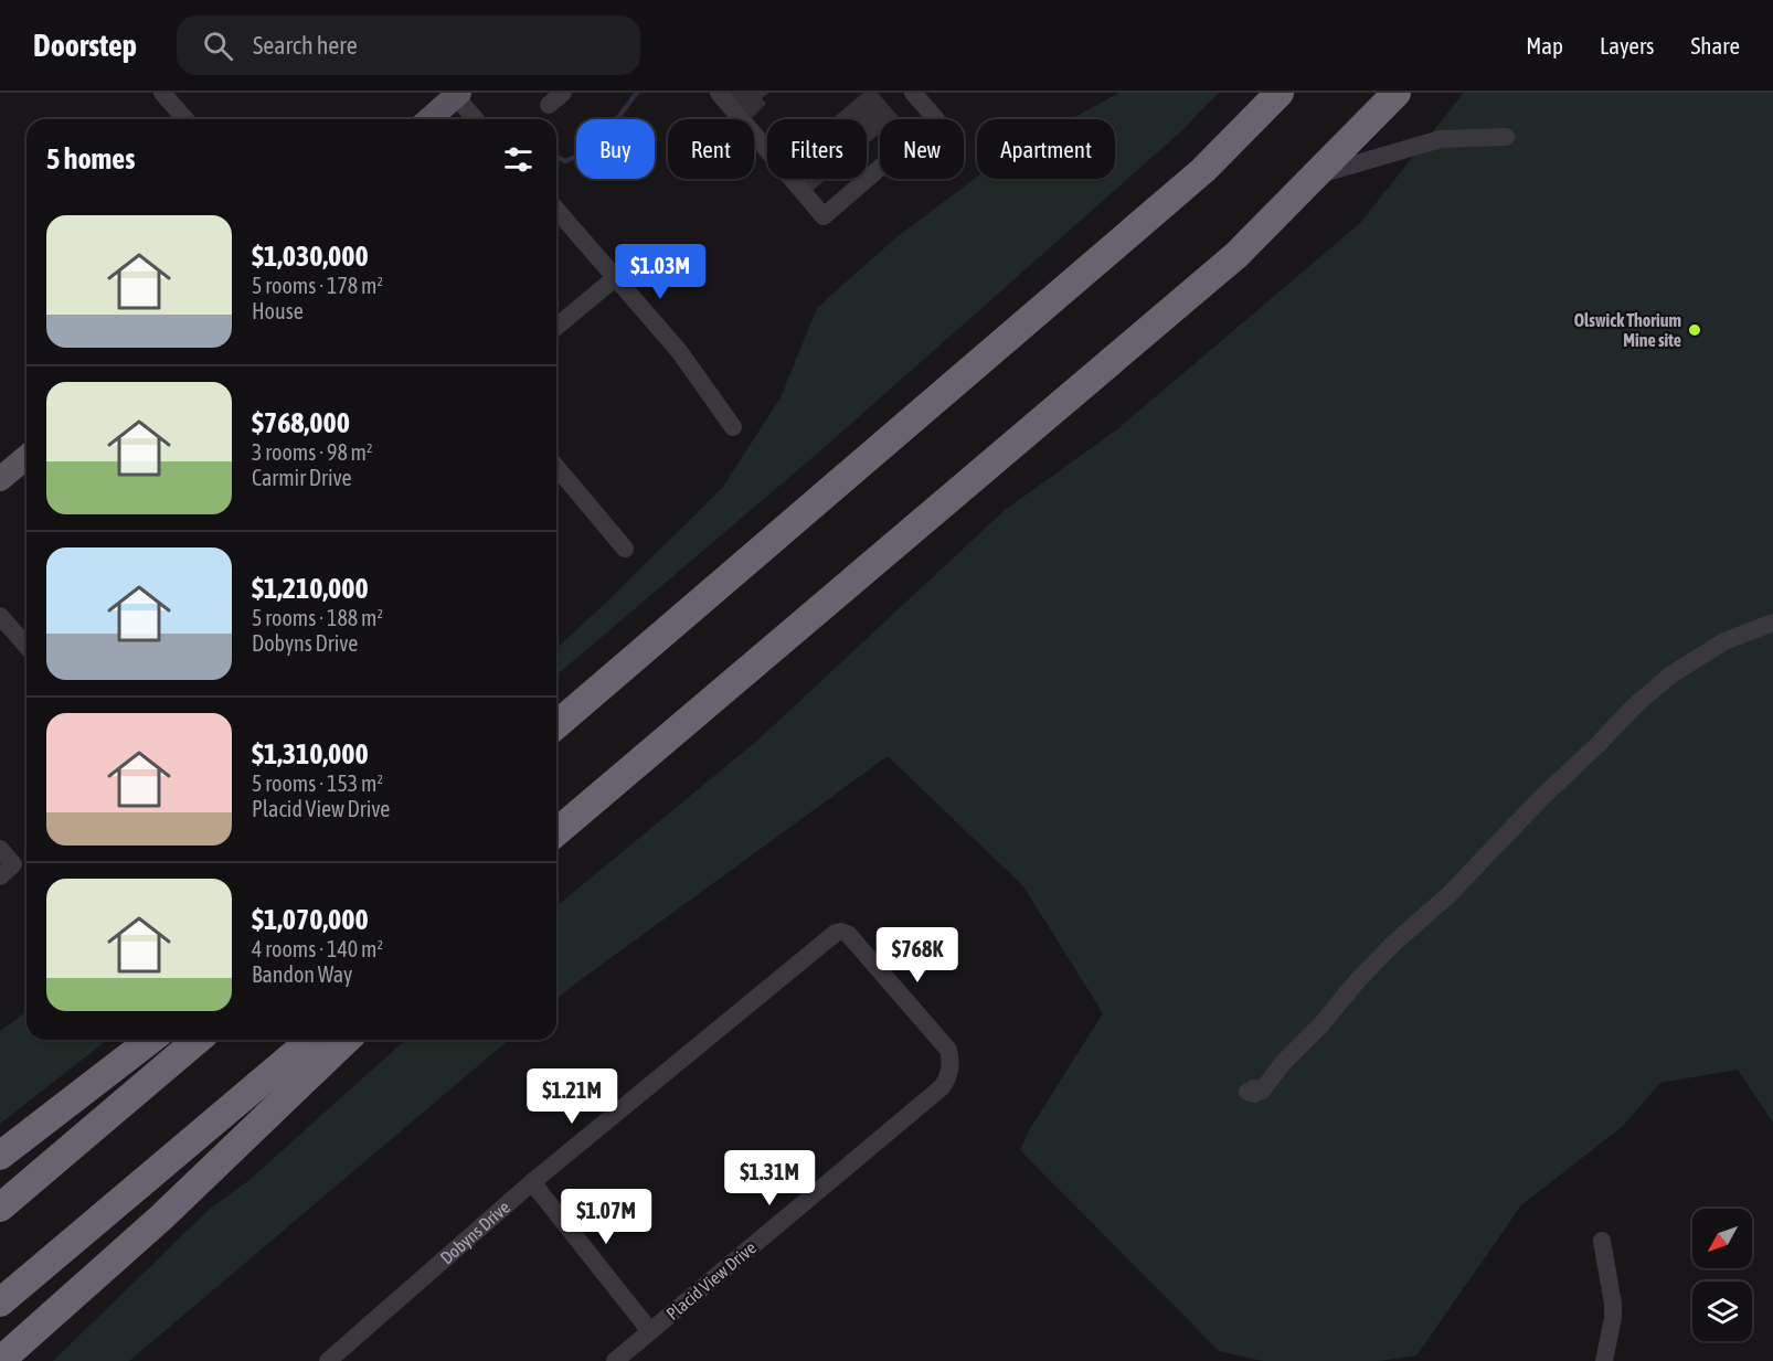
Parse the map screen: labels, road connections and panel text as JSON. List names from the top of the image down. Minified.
{"streets":{"street":["Dobyns Drive","Placid View Drive"]},"crossings":[["Dobyns Drive","Placid View Drive"]],"places":["Olswick Thorium Mine site"],"north":"bottom left","page":{"header":"Doorstep","search":"Search here","nav":["Map","Layers","Share"],"chip":["Buy","Rent","Filters","New","Apartment"],"heading":"5 homes","list":[{"name":"$1,030,000","note":"5 rooms · 178 m² · House"},{"name":"$768,000","note":"3 rooms · 98 m² · Carmir Drive"},{"name":"$1,210,000","note":"5 rooms · 188 m² · Dobyns Drive"},{"name":"$1,310,000","note":"5 rooms · 153 m² · Placid View Drive"},{"name":"$1,070,000","note":"4 rooms · 140 m² · Bandon Way"}],"price":["$1.03M","$768K","$1.21M","$1.31M","$1.07M"]}}
